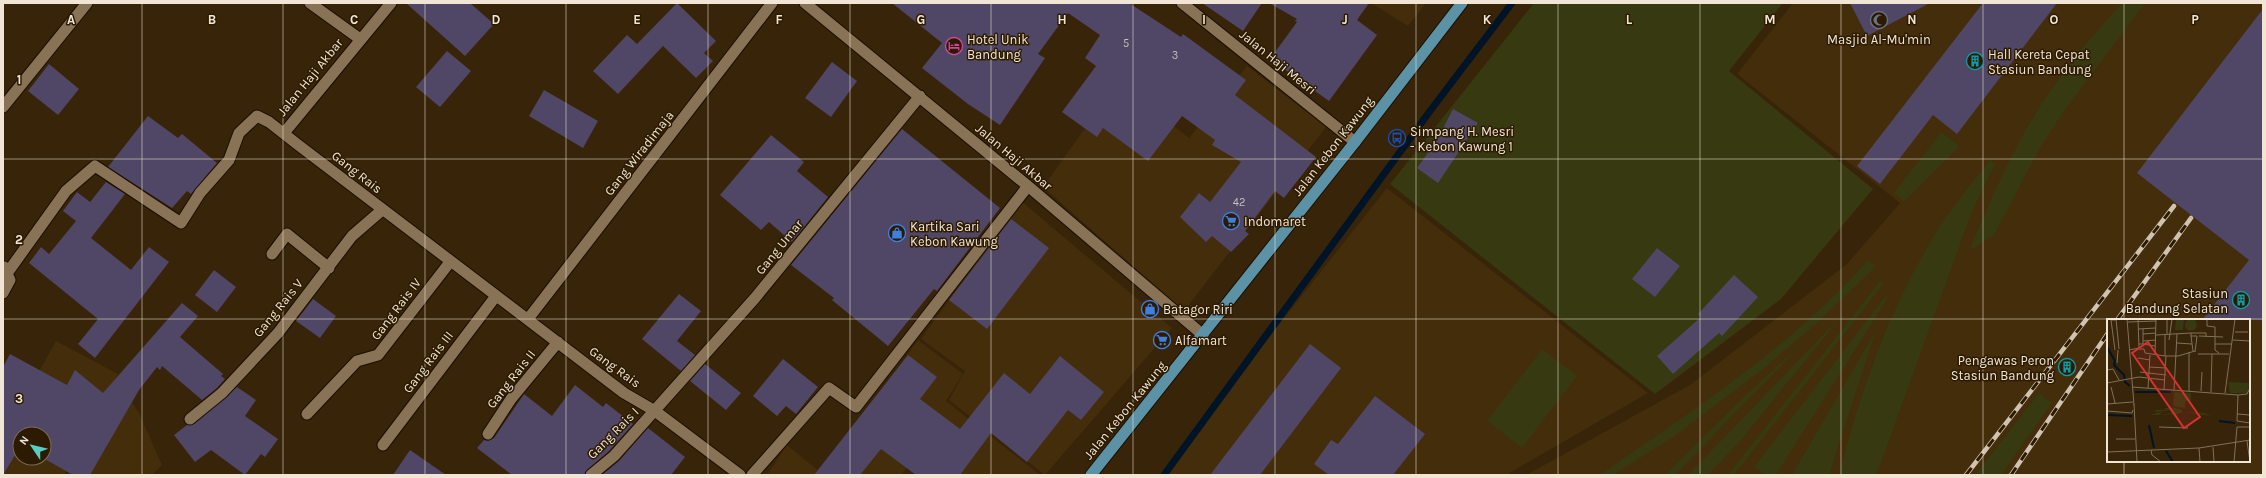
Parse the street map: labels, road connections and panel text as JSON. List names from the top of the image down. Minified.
{"streets":{"main road":["Jalan Kebon Kawung"],"street":["Jalan Haji Mesri","Jalan Haji Akbar","Gang Wiradimaja","Gang Rais","Gang Umar","Gang Rais V","Gang Rais IV","Gang Rais III","Gang Rais II","Gang Rais I"]},"crossings":[["Jalan Haji Mesri","Jalan Kebon Kawung"],["Jalan Haji Akbar","Jalan Kebon Kawung"],["Jalan Haji Akbar","Gang Rais"],["Jalan Haji Akbar","Gang Umar"],["Gang Wiradimaja","Gang Rais"],["Gang Rais","Gang Umar"],["Gang Rais","Gang Rais V"],["Gang Rais","Gang Rais IV"],["Gang Rais","Gang Rais III"],["Gang Rais","Gang Rais II"],["Gang Rais","Gang Rais I"],["Gang Umar","Gang Rais I"]],"places":{"mosque":["Masjid Al-Mu'min"],"hotel":["Hotel Unik Bandung"],"building":["Hall Kereta Cepat Stasiun Bandung","Stasiun Bandung Selatan","Pengawas Peron Stasiun Bandung"],"bus stop":["Simpang H. Mesri - Kebon Kawung 1"],"supermarket":["Indomaret","Alfamart"],"shop":["Kartika Sari Kebon Kawung","Batagor Riri"]},"house_numbers":["5","3","42"],"north":"top left","grid":{"columns":["A","B","C","D","E","F","G","H","I","J","K","L","M","N","O","P"],"rows":["1","2","3"]}}
